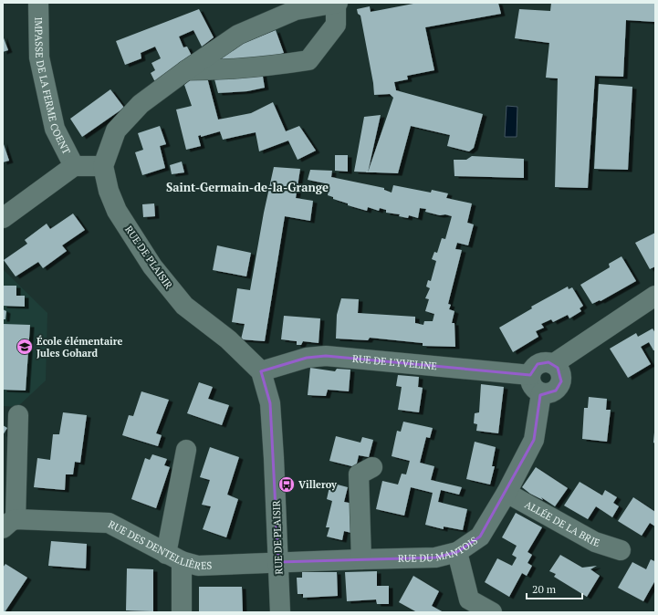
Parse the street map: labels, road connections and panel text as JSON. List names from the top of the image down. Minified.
{"streets":{"street":["IMPASSE DE LA FERME COENT","RUE DE PLAISIR","RUE DE L'YVELINE","ALLÉE DE LA BRIE","RUE DES DENTELLIÈRES","RUE DU MANTOIS"]},"crossings":[["RUE DE PLAISIR","RUE DE L'YVELINE"],["RUE DE PLAISIR","RUE DES DENTELLIÈRES"],["RUE DE PLAISIR","RUE DU MANTOIS"],["RUE DE L'YVELINE","RUE DU MANTOIS"],["ALLÉE DE LA BRIE","RUE DU MANTOIS"],["RUE DES DENTELLIÈRES","RUE DU MANTOIS"]],"districts":["Saint-Germain-de-la-Grange"],"places":{"school or university":["École élémentaire Jules Gohard"],"bus stop":["Villeroy"]},"scale_bar":"20 m"}
